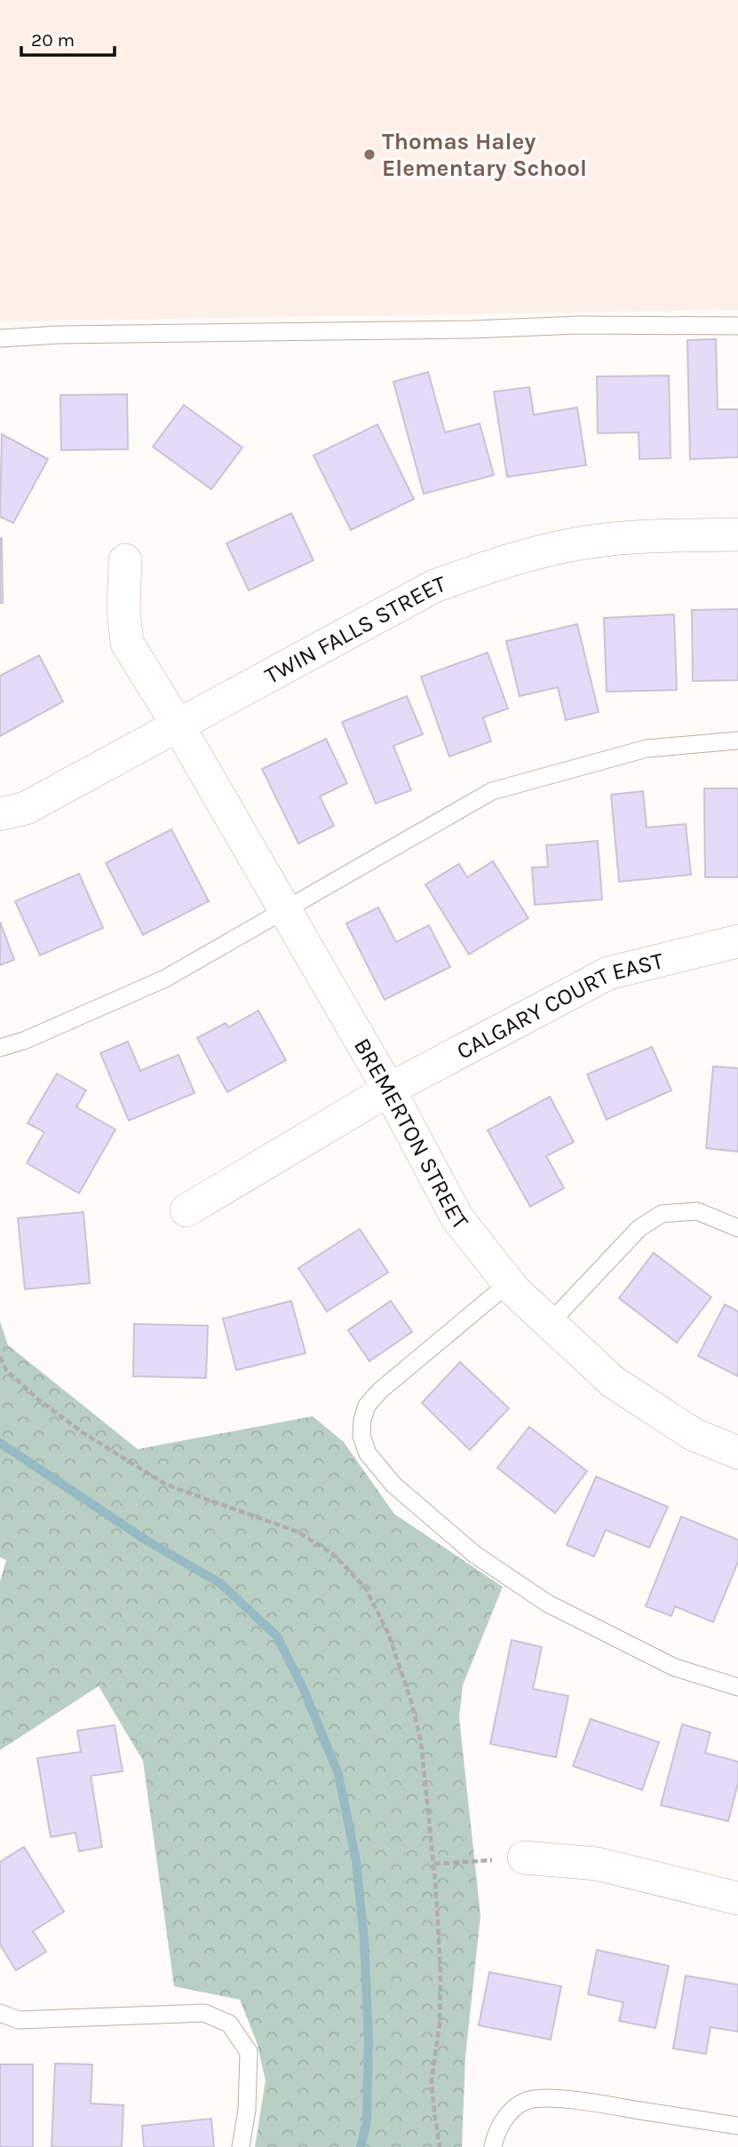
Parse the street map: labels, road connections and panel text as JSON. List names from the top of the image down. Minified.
{"streets":{"street":["TWIN FALLS STREET","CALGARY COURT EAST","BREMERTON STREET"]},"crossings":[["TWIN FALLS STREET","BREMERTON STREET"],["CALGARY COURT EAST","BREMERTON STREET"]],"places":["Thomas Haley Elementary School"],"scale_bar":"20 m"}
